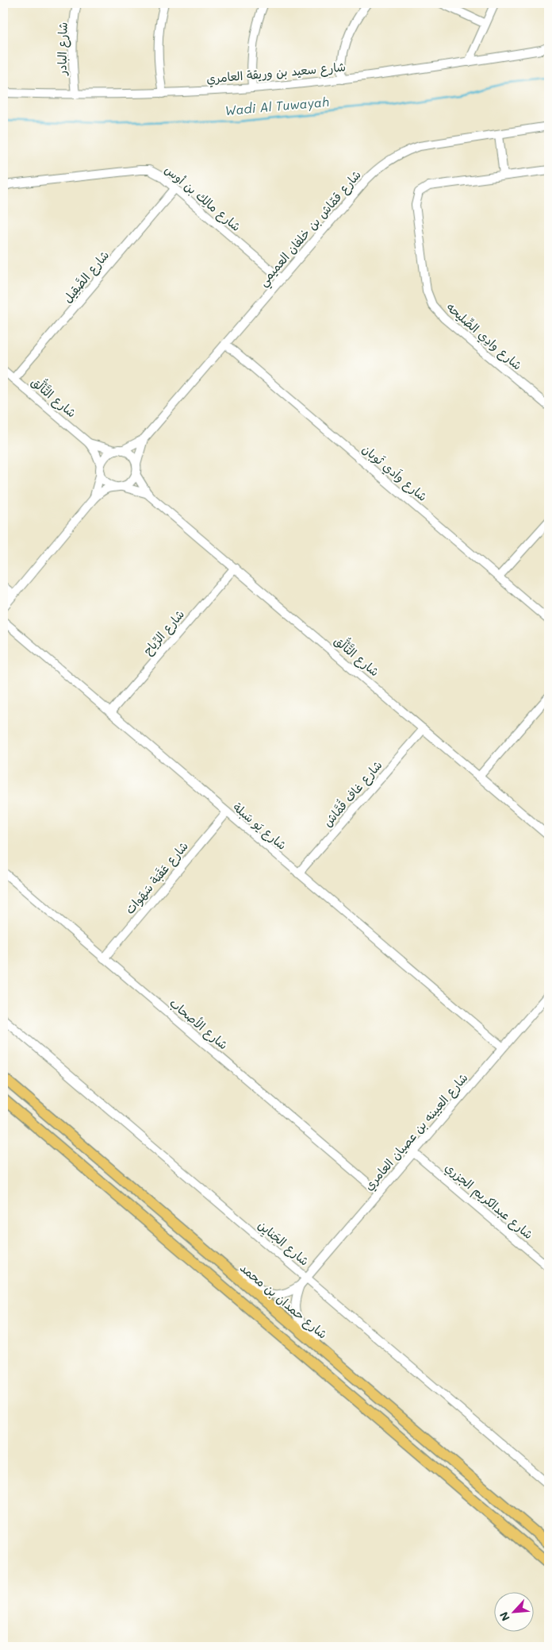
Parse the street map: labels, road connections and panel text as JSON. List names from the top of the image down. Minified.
{"streets":{"main road":["شارع حمدان بن محمد"],"street":["شارع البادر","شارع سعيد بن وريقة العامري","شارع مالِك بن أوس","شارع قمّاش بن خلفان العميمي","شارع الصَّقِيل","شارع وادِي الصِّليحه","شارع التَّألُّق","شارع واَدي ثَوبان","شارع الرِّياح","شارع غاف قُمَّاش","شارع يَو سَبلة","شارع عَقَبَة سَهَوات","شارع الأصحاب","شارع العيينه بن عصيان العامري","شارع عبدالكريم الجزري","شارع الجَنايِن"]},"crossings":[["شارع البادر","شارع سعيد بن وريقة العامري"],["شارع مالِك بن أوس","شارع قمّاش بن خلفان العميمي"],["شارع مالِك بن أوس","شارع الصَّقِيل"],["شارع قمّاش بن خلفان العميمي","شارع التَّألُّق"],["شارع قمّاش بن خلفان العميمي","شارع واَدي ثَوبان"],["شارع الصَّقِيل","شارع التَّألُّق"],["شارع التَّألُّق","شارع الرِّياح"],["شارع التَّألُّق","شارع غاف قُمَّاش"],["شارع الرِّياح","شارع يَو سَبلة"],["شارع غاف قُمَّاش","شارع يَو سَبلة"],["شارع يَو سَبلة","شارع عَقَبَة سَهَوات"],["شارع يَو سَبلة","شارع العيينه بن عصيان العامري"],["شارع عَقَبَة سَهَوات","شارع الأصحاب"],["شارع الأصحاب","شارع العيينه بن عصيان العامري"],["شارع العيينه بن عصيان العامري","شارع عبدالكريم الجزري"],["شارع العيينه بن عصيان العامري","شارع الجَنايِن"],["شارع العيينه بن عصيان العامري","شارع حمدان بن محمد"]],"water":["Wadi Al Tuwayah"],"north":"bottom left"}
